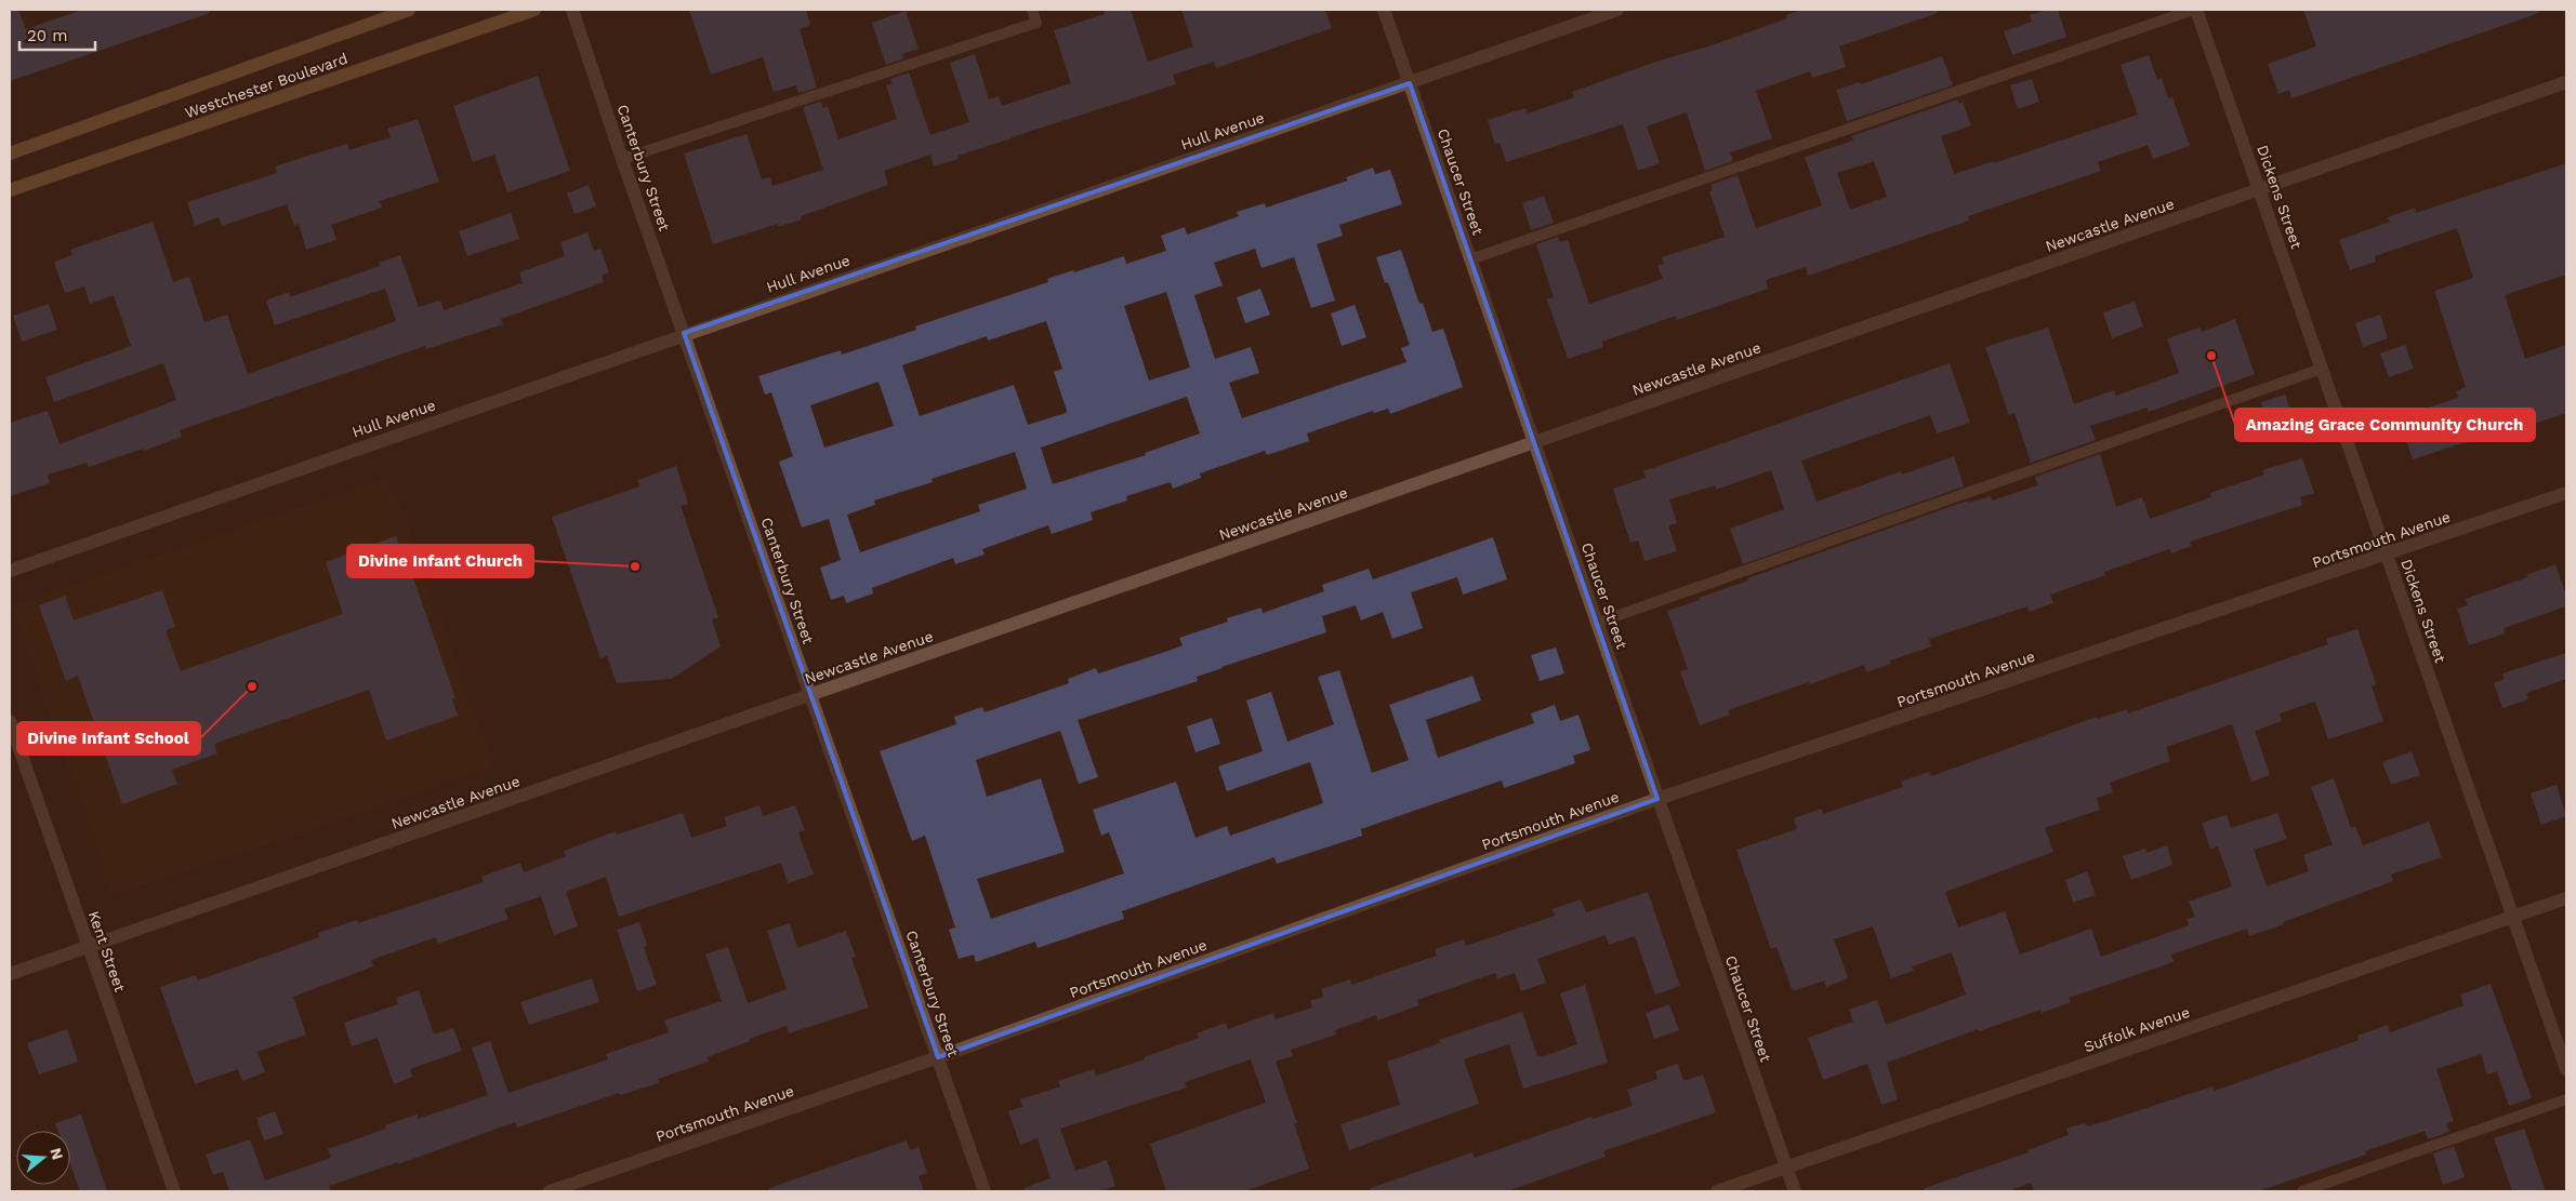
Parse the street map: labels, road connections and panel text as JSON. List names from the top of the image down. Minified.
{"streets":{"street":["Westchester Boulevard","Hull Avenue","Canterbury Street","Chaucer Street","Dickens Street","Newcastle Avenue","Portsmouth Avenue","Kent Street","Suffolk Avenue"]},"crossings":[["Hull Avenue","Canterbury Street"],["Hull Avenue","Chaucer Street"],["Canterbury Street","Newcastle Avenue"],["Canterbury Street","Portsmouth Avenue"],["Chaucer Street","Newcastle Avenue"],["Chaucer Street","Portsmouth Avenue"],["Chaucer Street","Suffolk Avenue"],["Dickens Street","Newcastle Avenue"],["Dickens Street","Portsmouth Avenue"],["Dickens Street","Suffolk Avenue"],["Newcastle Avenue","Kent Street"]],"places":["Amazing Grace Community Church","Divine Infant Church","Divine Infant School"],"scale_bar":"20 m","north":"right"}
